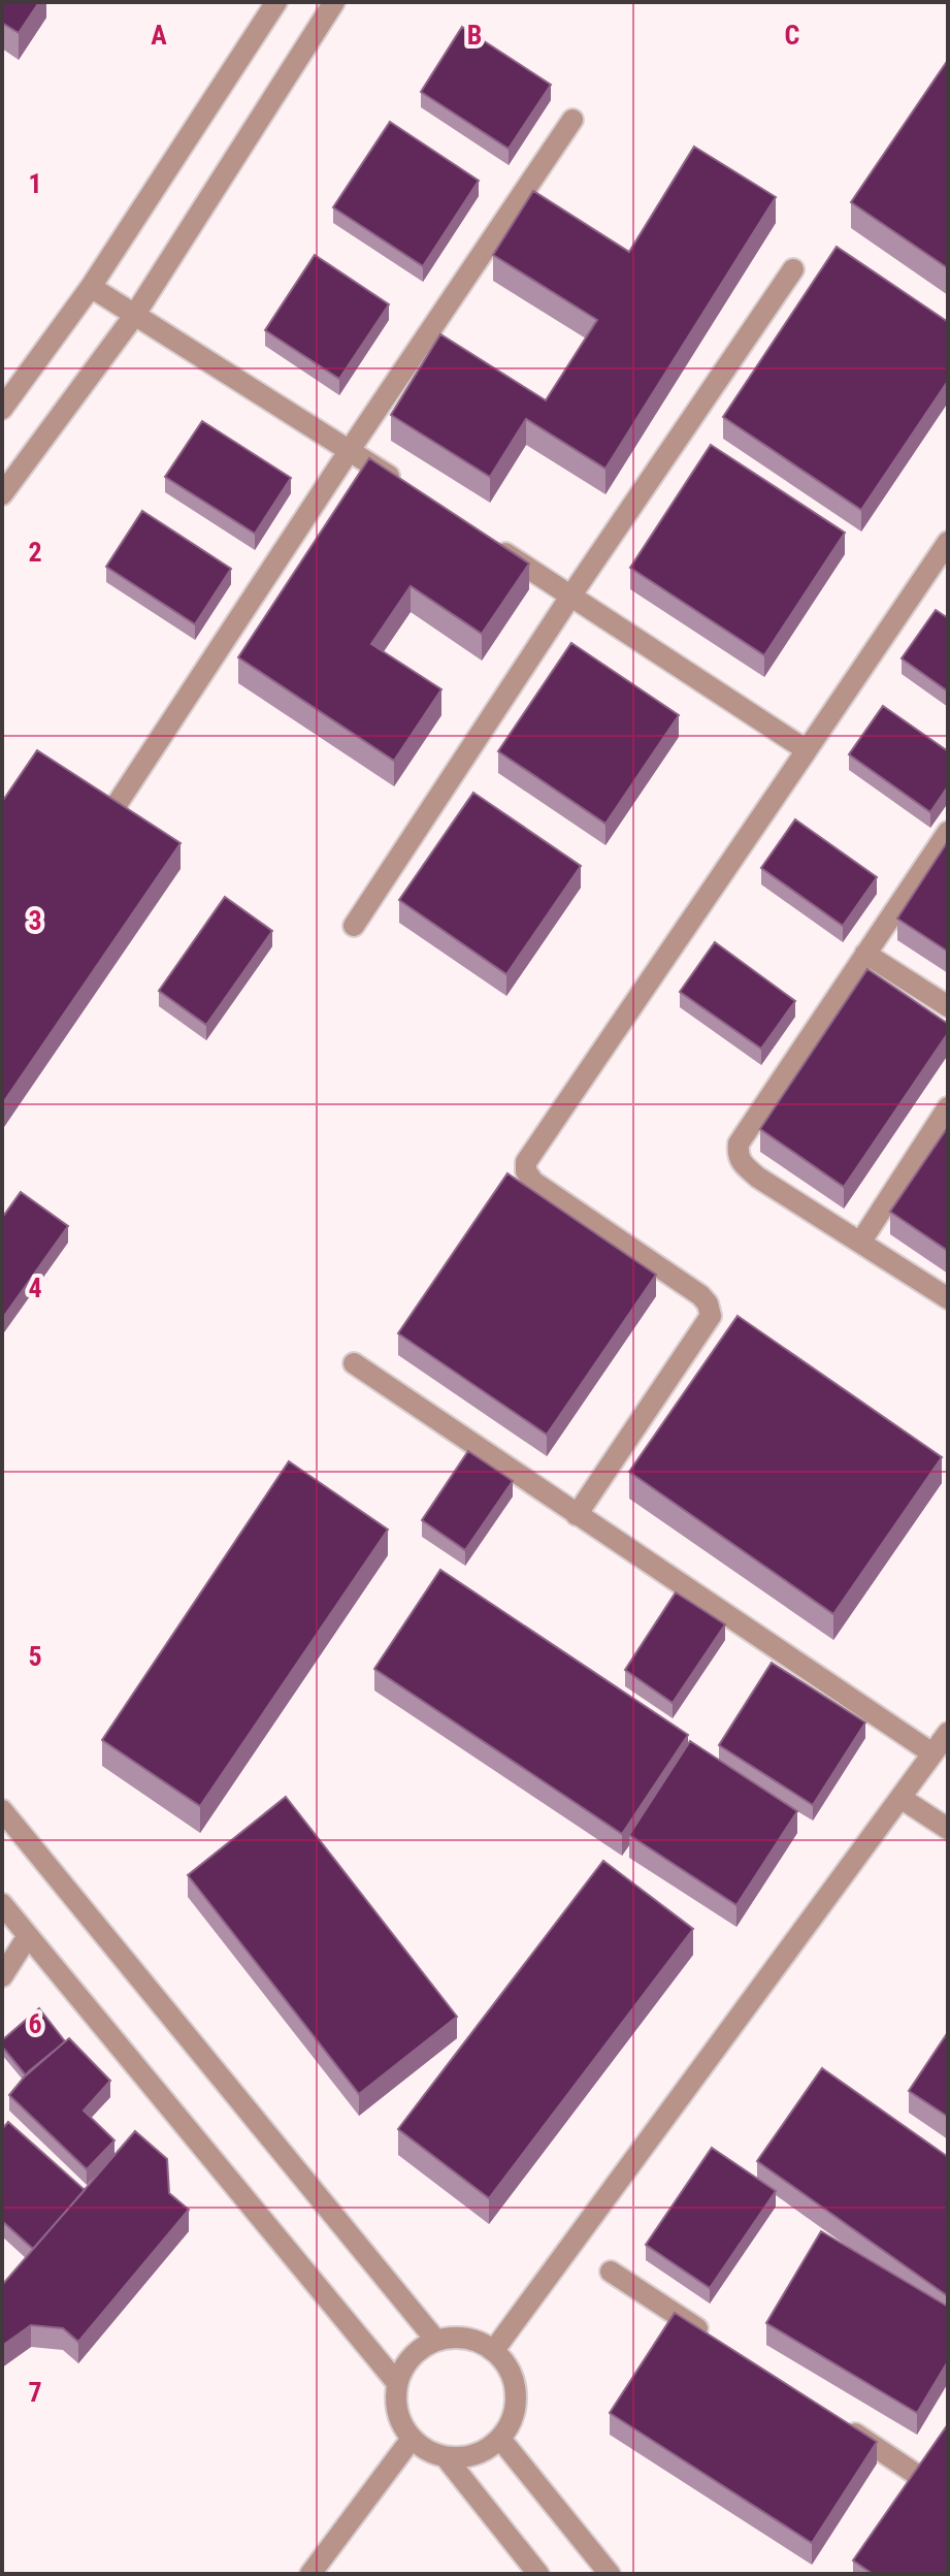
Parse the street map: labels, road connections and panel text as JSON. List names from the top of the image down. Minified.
{"grid":{"columns":["A","B","C"],"rows":["1","2","3","4","5","6","7"]}}
